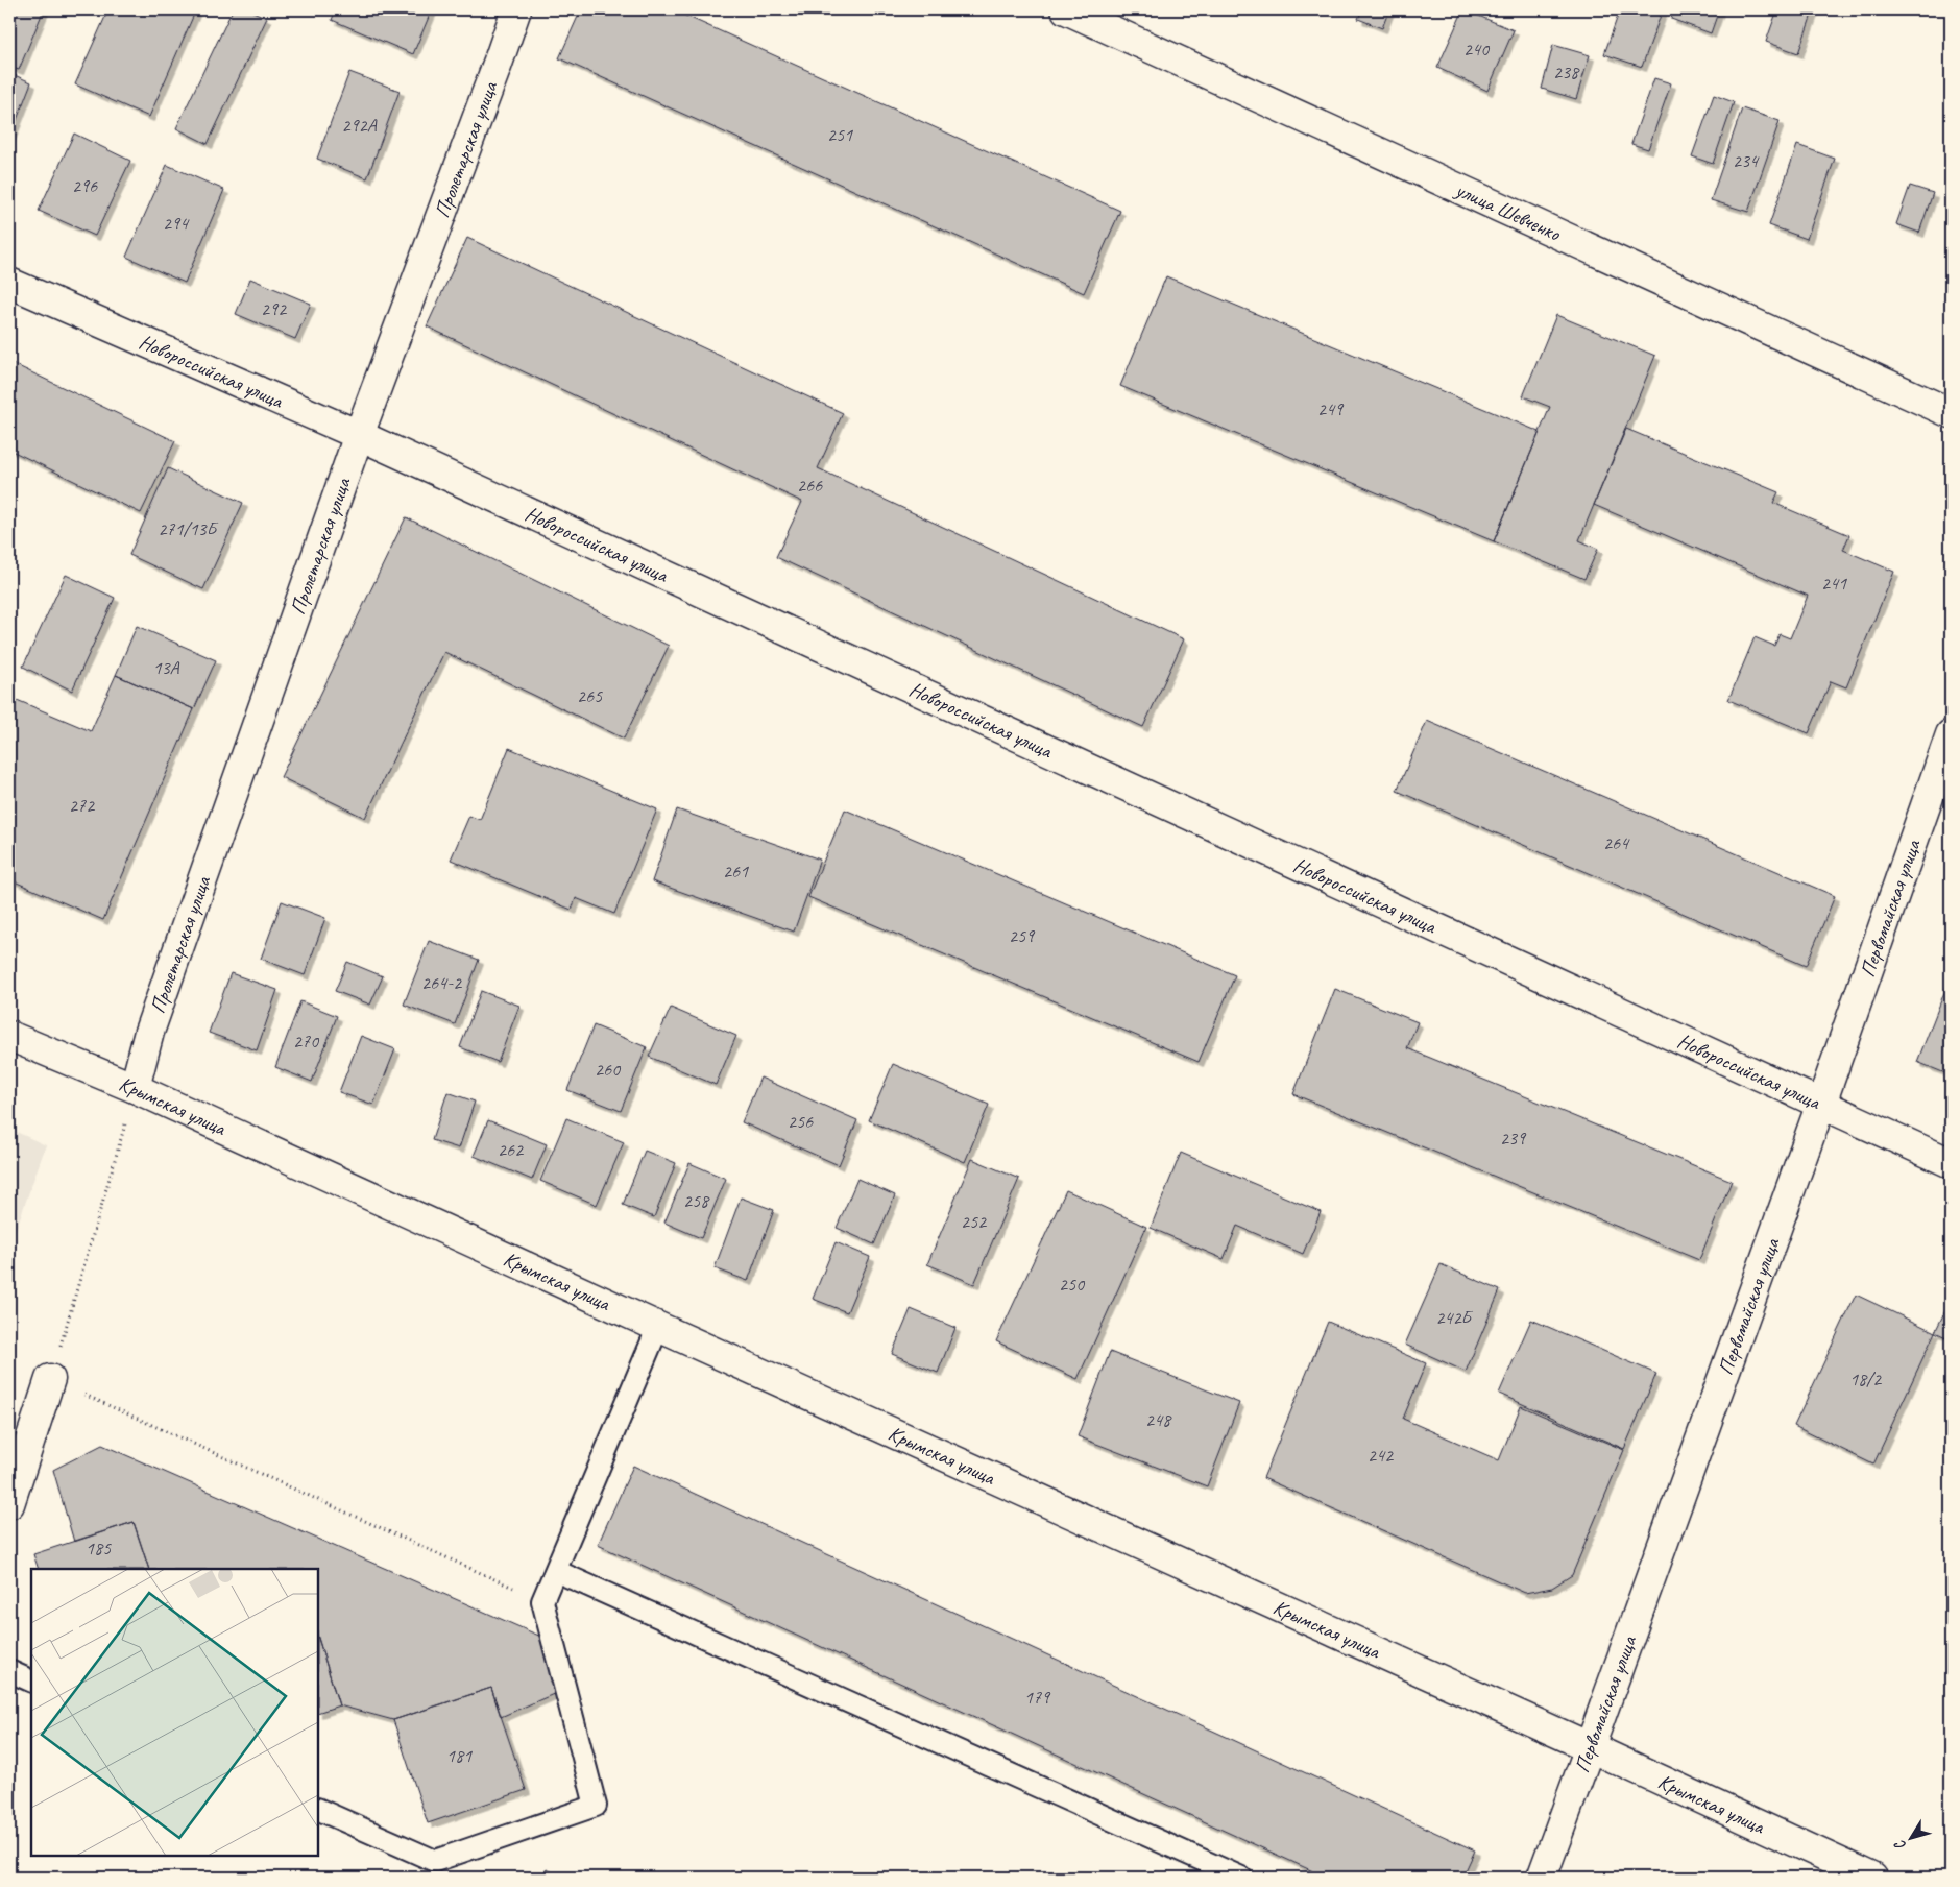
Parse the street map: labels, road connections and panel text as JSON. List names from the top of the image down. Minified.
{"streets":{"street":["Пролетарская улица","улица Шевченко","Новороссийская улица","Первомайская улица","Крымская улица"]},"crossings":[["Пролетарская улица","Новороссийская улица"],["Пролетарская улица","Крымская улица"],["Новороссийская улица","Первомайская улица"],["Первомайская улица","Крымская улица"]],"house_numbers":["240","238","292А","251","234","296","294","292","249","266","271/13Б","241","13А","265","272","264","261","259","264-2","270","260","256","239","262","258","252","250","242Б","18/2","248","242","185","179","181"],"north":"bottom left"}
